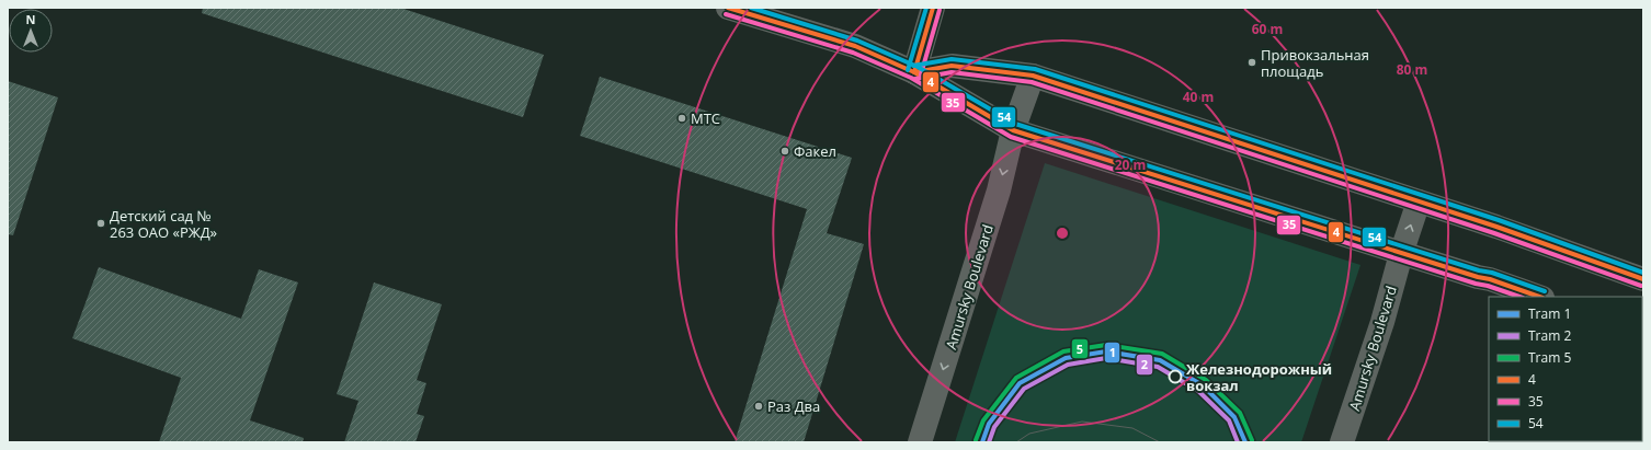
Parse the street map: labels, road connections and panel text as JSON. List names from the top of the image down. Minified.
{"streets":{"main road":["Amursky Boulevard"]},"places":["Привокзальная площадь","МТС","Факел","Детский сад № 263 ОАО «РЖД»","Железнодорожный вокзал","Раз Два"],"lines":["transit line 4","transit line 54","transit line 35","tram line 5","tram line 1","tram line 2"],"legend":["Tram 1","Tram 2","Tram 5","4","35","54"],"north":"top","rings":["60 m","80 m","40 m","20 m"]}
